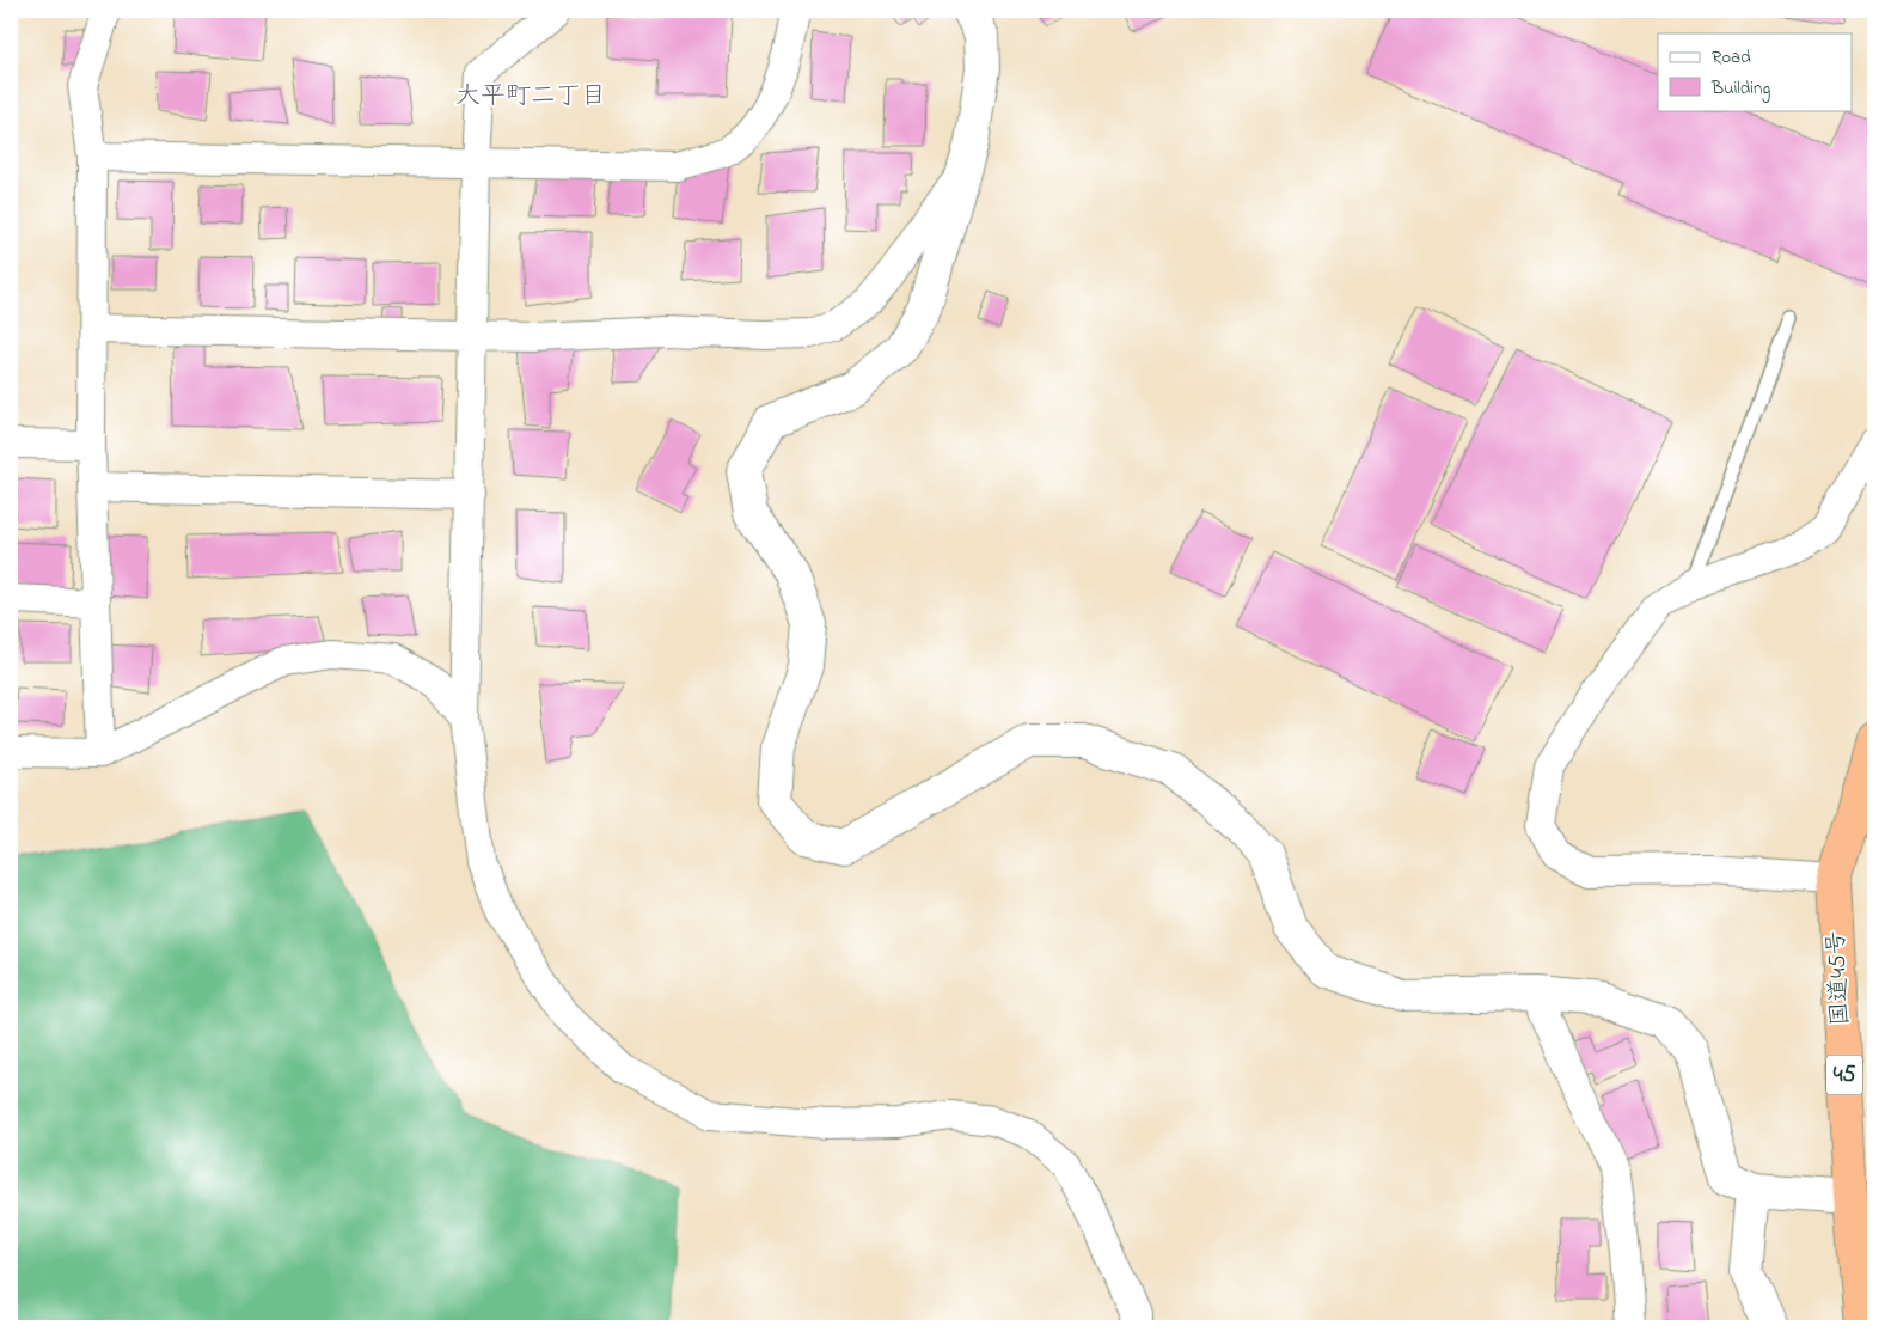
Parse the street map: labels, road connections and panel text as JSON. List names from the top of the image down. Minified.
{"streets":{"highway":["国道45号","45"]},"districts":["大平町二丁目"],"legend":["Road","Building"]}
